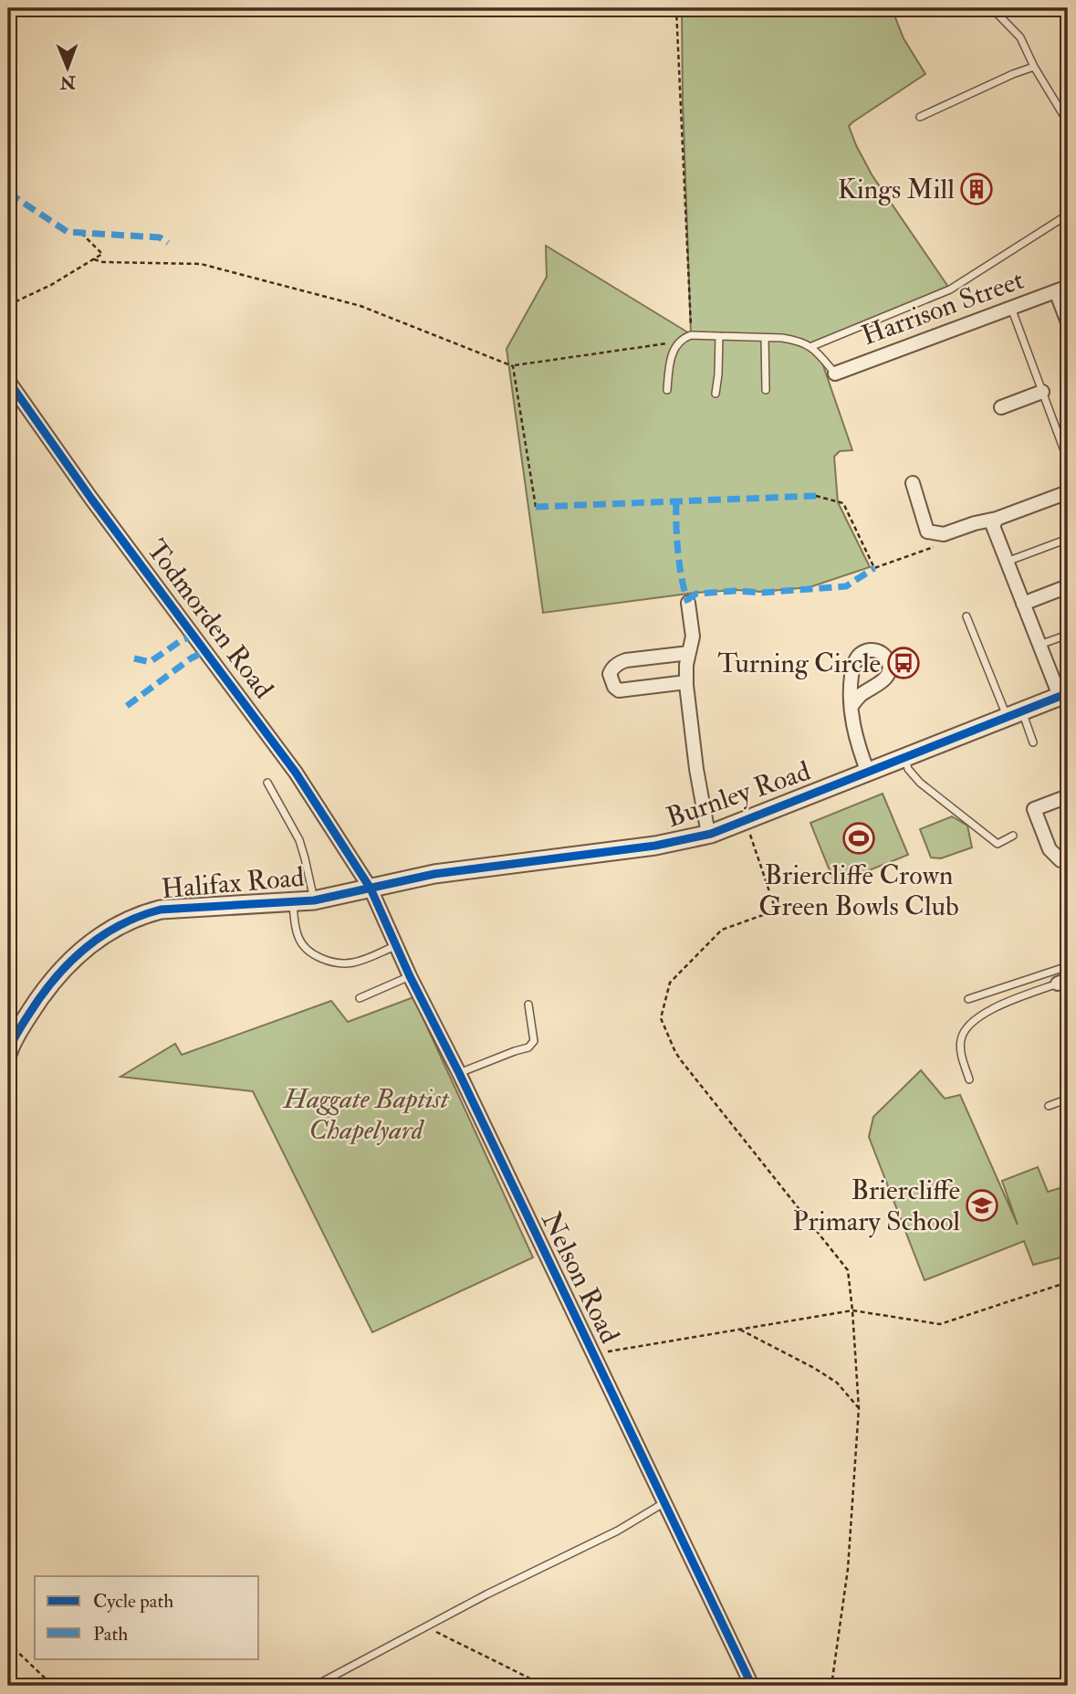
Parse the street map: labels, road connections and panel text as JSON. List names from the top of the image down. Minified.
{"streets":{"street":["Harrison Street","Todmorden Road","Burnley Road","Halifax Road","Nelson Road"]},"crossings":[["Todmorden Road","Burnley Road"],["Todmorden Road","Halifax Road"],["Todmorden Road","Nelson Road"],["Burnley Road","Halifax Road"],["Burnley Road","Nelson Road"],["Halifax Road","Nelson Road"]],"parks":["Haggate Baptist Chapelyard"],"places":{"building":["Kings Mill"],"bus stop":["Turning Circle"],"sports":["Briercliffe Crown Green Bowls Club"],"school or university":["Briercliffe Primary School"]},"legend":["Cycle path","Path"],"north":"bottom"}
